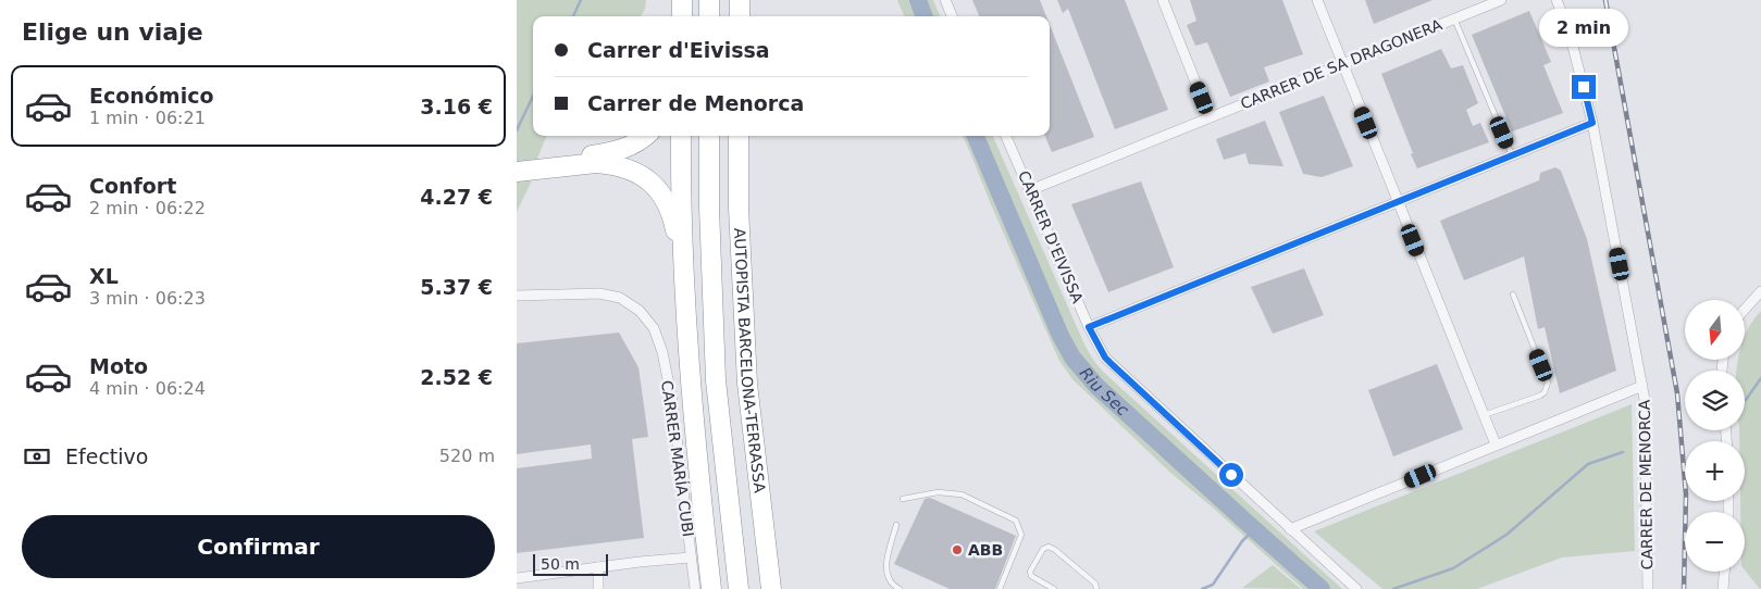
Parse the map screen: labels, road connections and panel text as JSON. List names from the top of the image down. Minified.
{"streets":{"highway":["AUTOPISTA BARCELONA-TERRASSA"],"street":["CARRER DE SA DRAGONERA","CARRER D'EIVISSA","CARRER MARÍA CUBI","CARRER DE MENORCA"]},"crossings":[["CARRER DE SA DRAGONERA","CARRER D'EIVISSA"]],"water":["Riu Sec"],"places":["ABB"],"scale_bar":"50 m","north":"bottom","page":{"heading":"Elige un viaje","bubble":"2 min","banner":["Carrer d'Eivissa","Carrer de Menorca"],"list":[{"name":"Económico","note":"1 min · 06:21","value":"3.16 €"},{"name":"Confort","note":"2 min · 06:22","value":"4.27 €"},{"name":"XL","note":"3 min · 06:23","value":"5.37 €"},{"name":"Moto","note":"4 min · 06:24","value":"2.52 €"}],"map_buttons":["+","−"],"pay":["Efectivo","520 m"],"buttons":"Confirmar","scale":"50 m"}}
